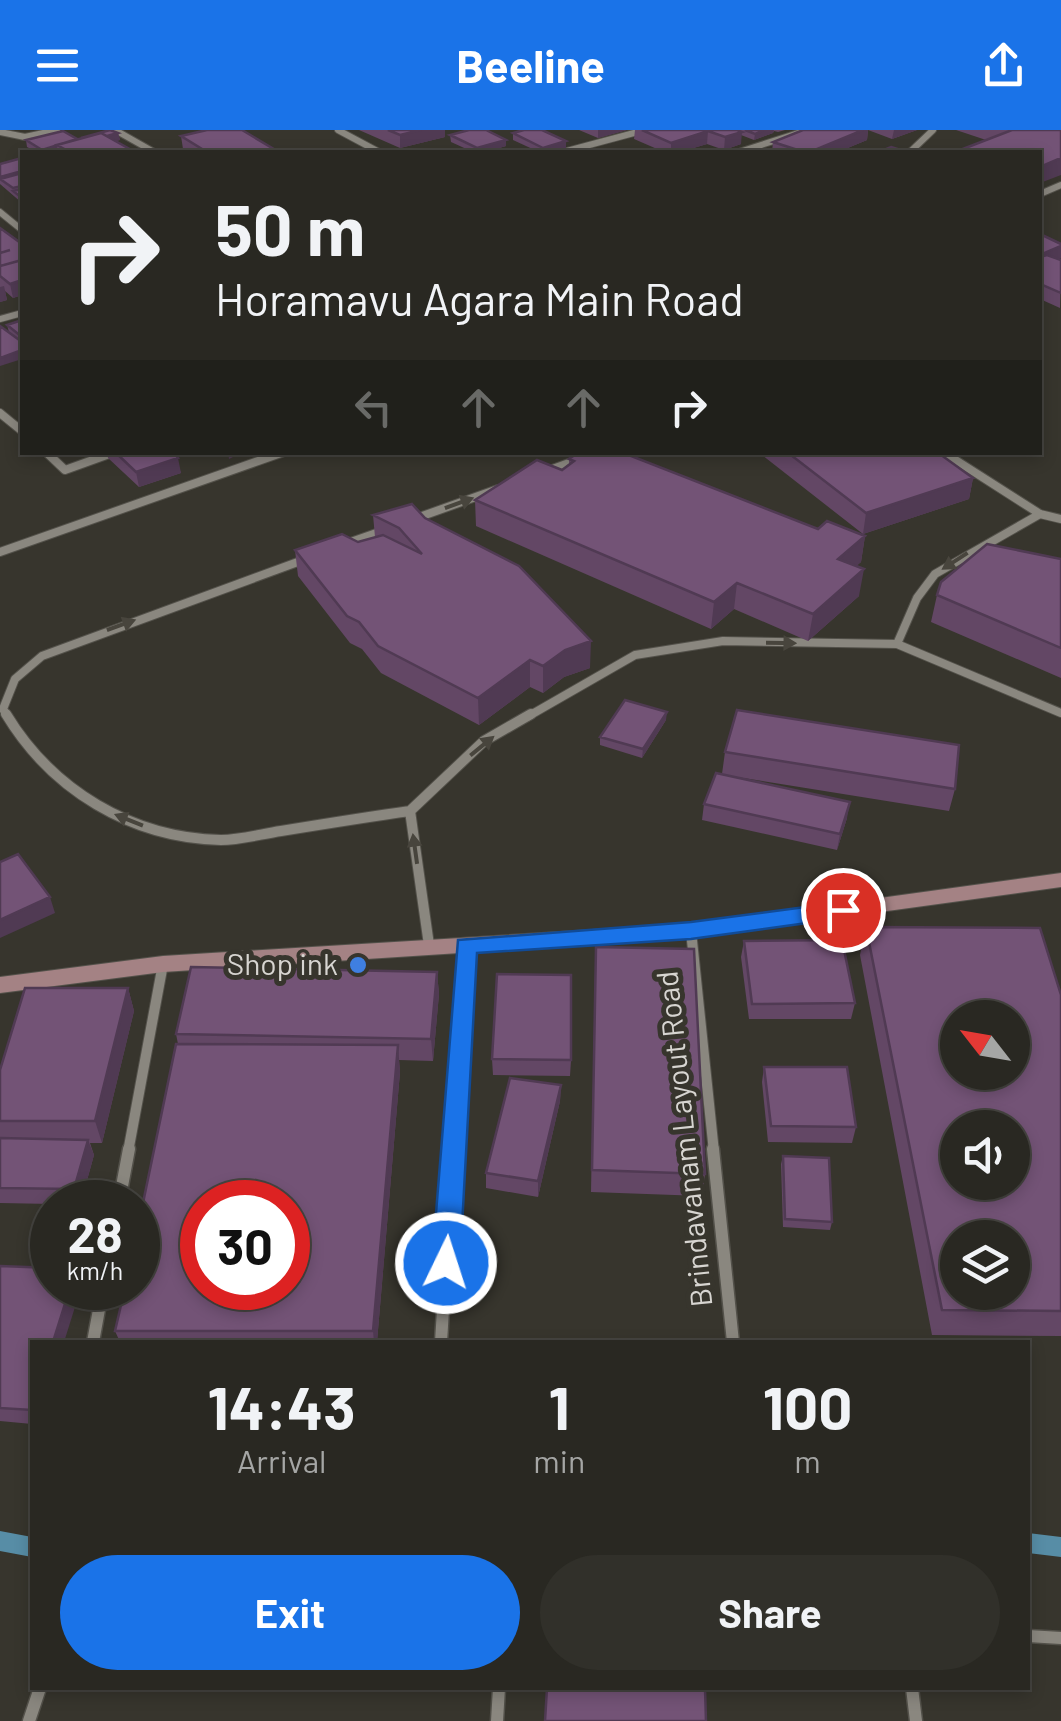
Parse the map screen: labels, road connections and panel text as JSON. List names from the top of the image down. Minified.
{"streets":{"street":["Brindavanam Layout Road"]},"places":["Shop ink"],"north":"top left","page":{"header":"Beeline","turn":["50 m","Horamavu Agara Main Road"],"speed":"28 km/h","limit":"30","eta":["14:43","Arrival","1","min","100","m"],"buttons":["Exit","Share"]}}
